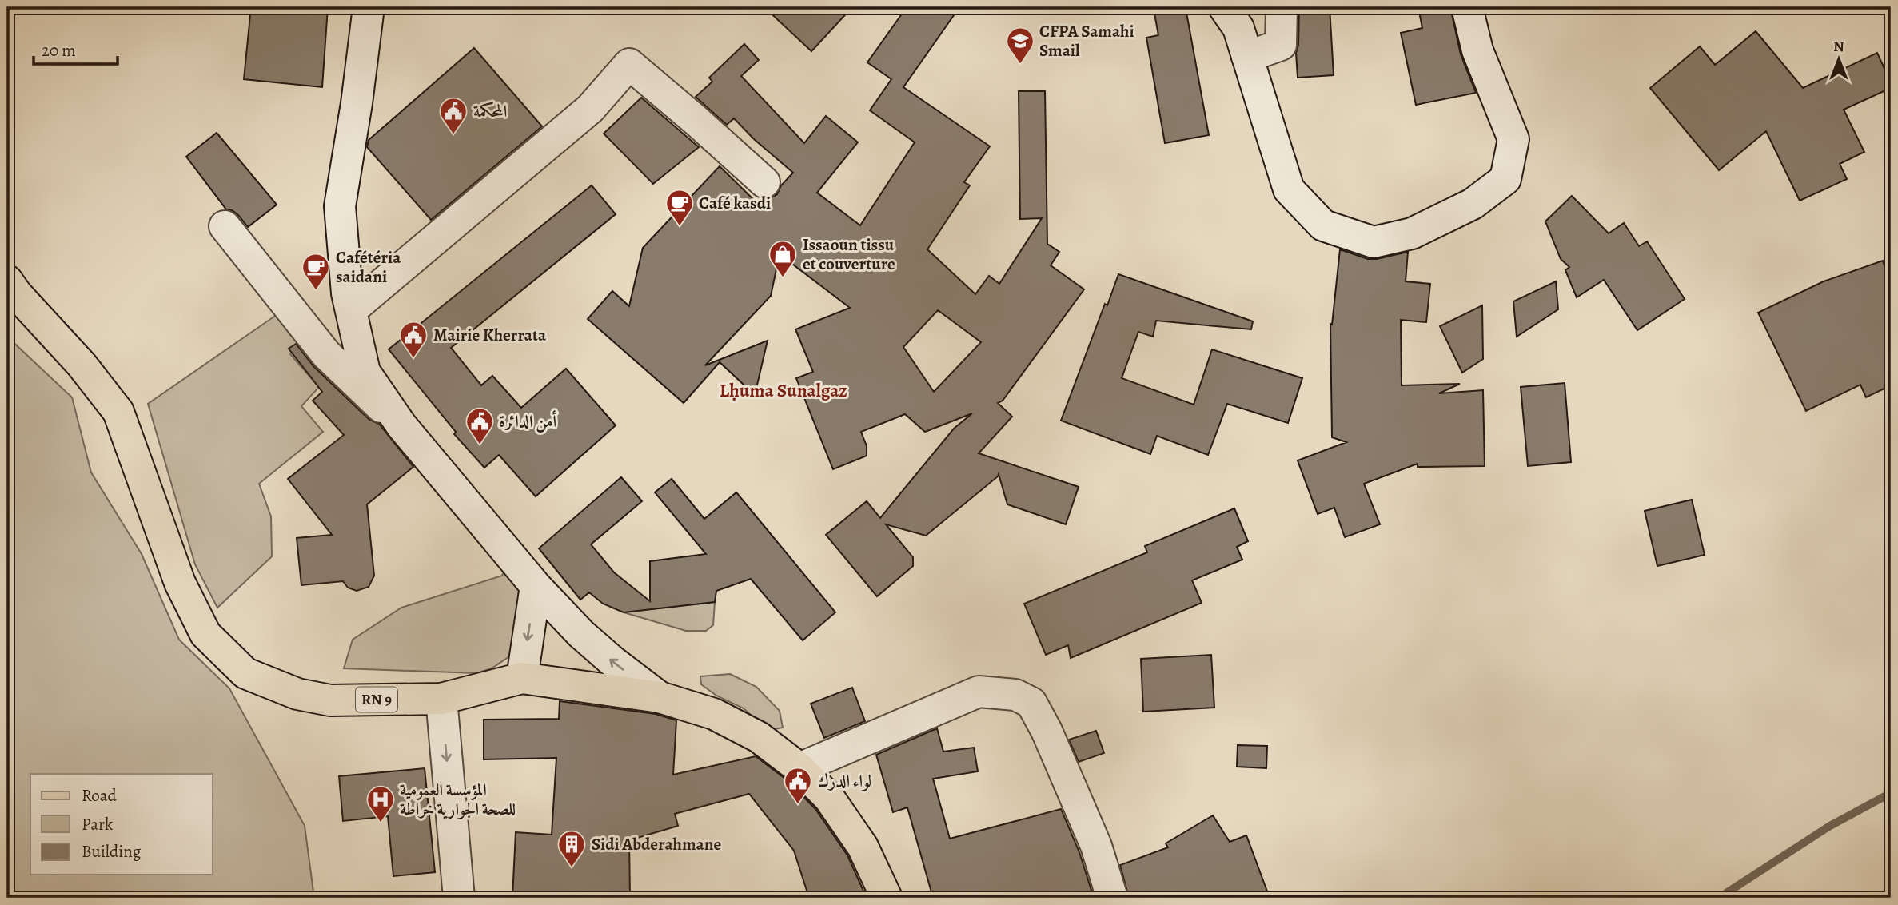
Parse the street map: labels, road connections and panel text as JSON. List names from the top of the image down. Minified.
{"streets":{"main road":["RN 9"]},"districts":["Lḥuma Sunalgaz"],"places":{"school or university":["CFPA Samahi Smail"],"public building":["المحكمة","Mairie Kherrata","أمن الدائرة","لواء الدرك"],"cafe":["Café kasdi","Cafétéria saidani"],"shop":["Issaoun tissu et couverture"],"hospital":["المؤسسة العمومية للصحة الجوارية خراطة"],"building":["Sidi Abderahmane"]},"legend":["Road","Park","Building"],"scale_bar":"20 m","north":"top"}
